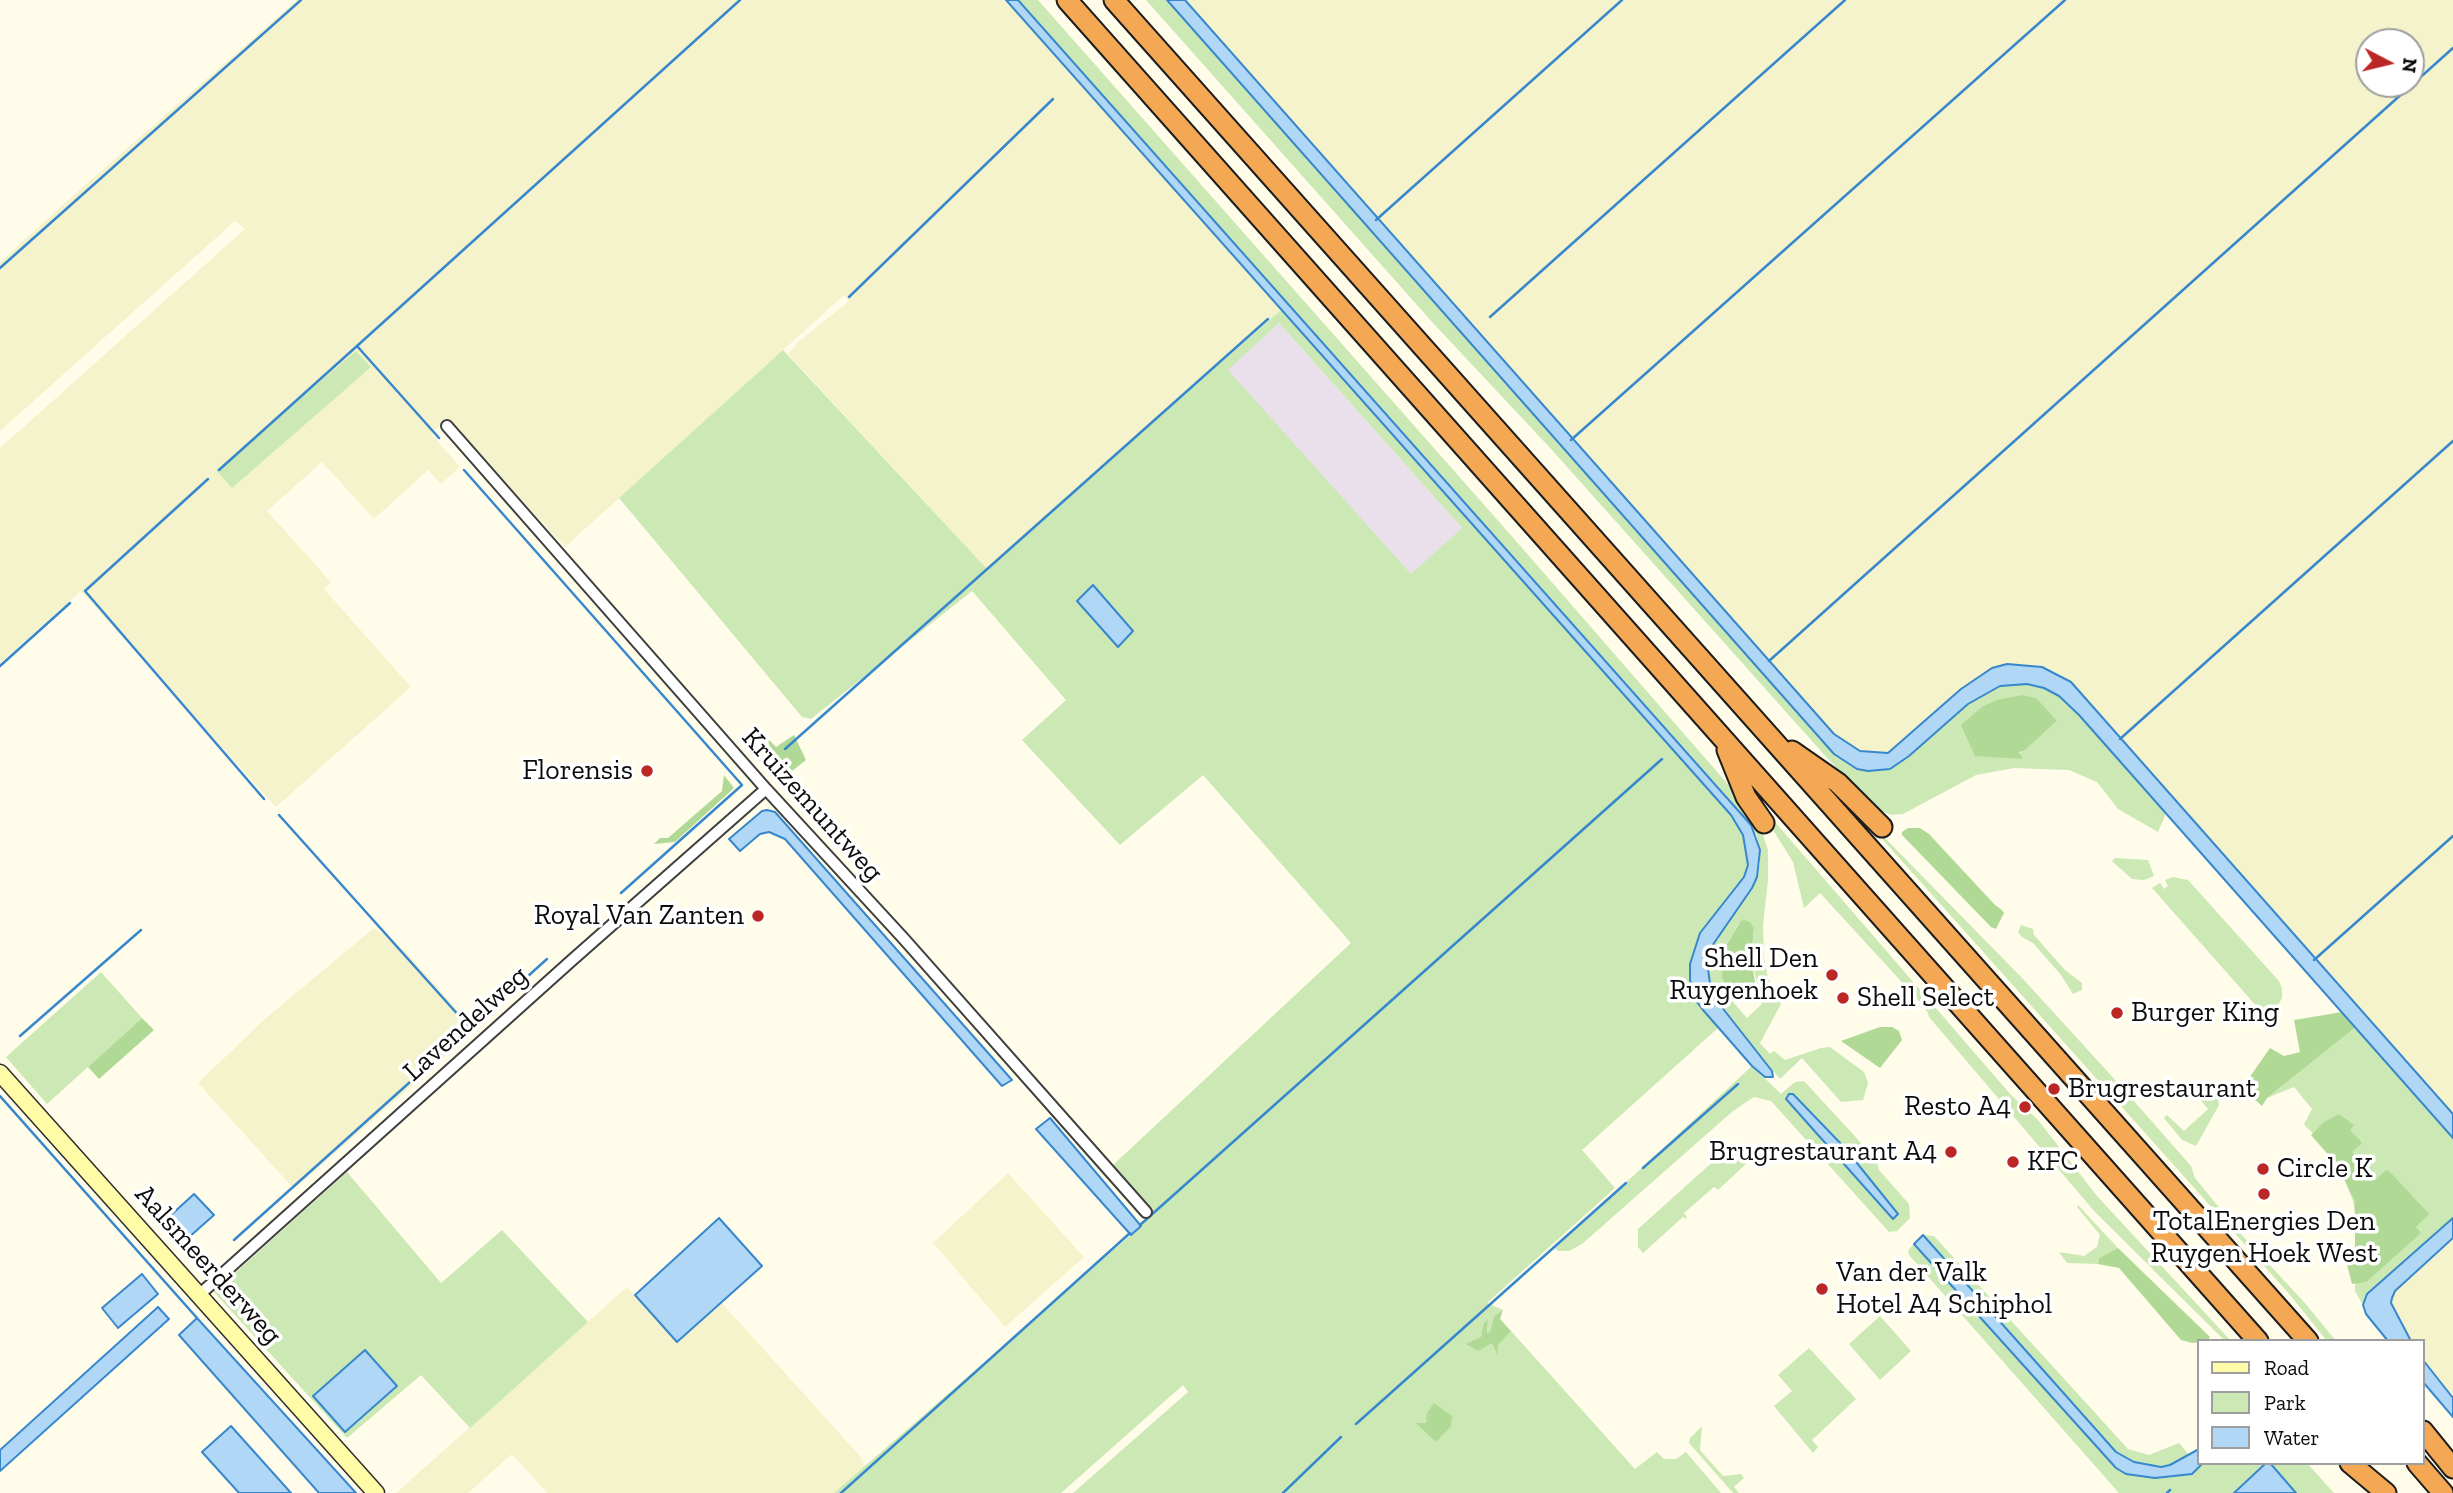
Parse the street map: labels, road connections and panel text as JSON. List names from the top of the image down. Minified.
{"streets":{"street":["Kruizemuntweg","Lavendelweg","Aalsmeerderweg"]},"crossings":[["Kruizemuntweg","Lavendelweg"],["Lavendelweg","Aalsmeerderweg"]],"places":["Florensis","Royal Van Zanten","Shell Den Ruygenhoek","Shell Select","Burger King","Brugrestaurant","Resto A4","Brugrestaurant A4","KFC","Circle K","TotalEnergies Den Ruygen Hoek West","Van der Valk Hotel A4 Schiphol"],"legend":["Road","Park","Water"],"north":"right"}
